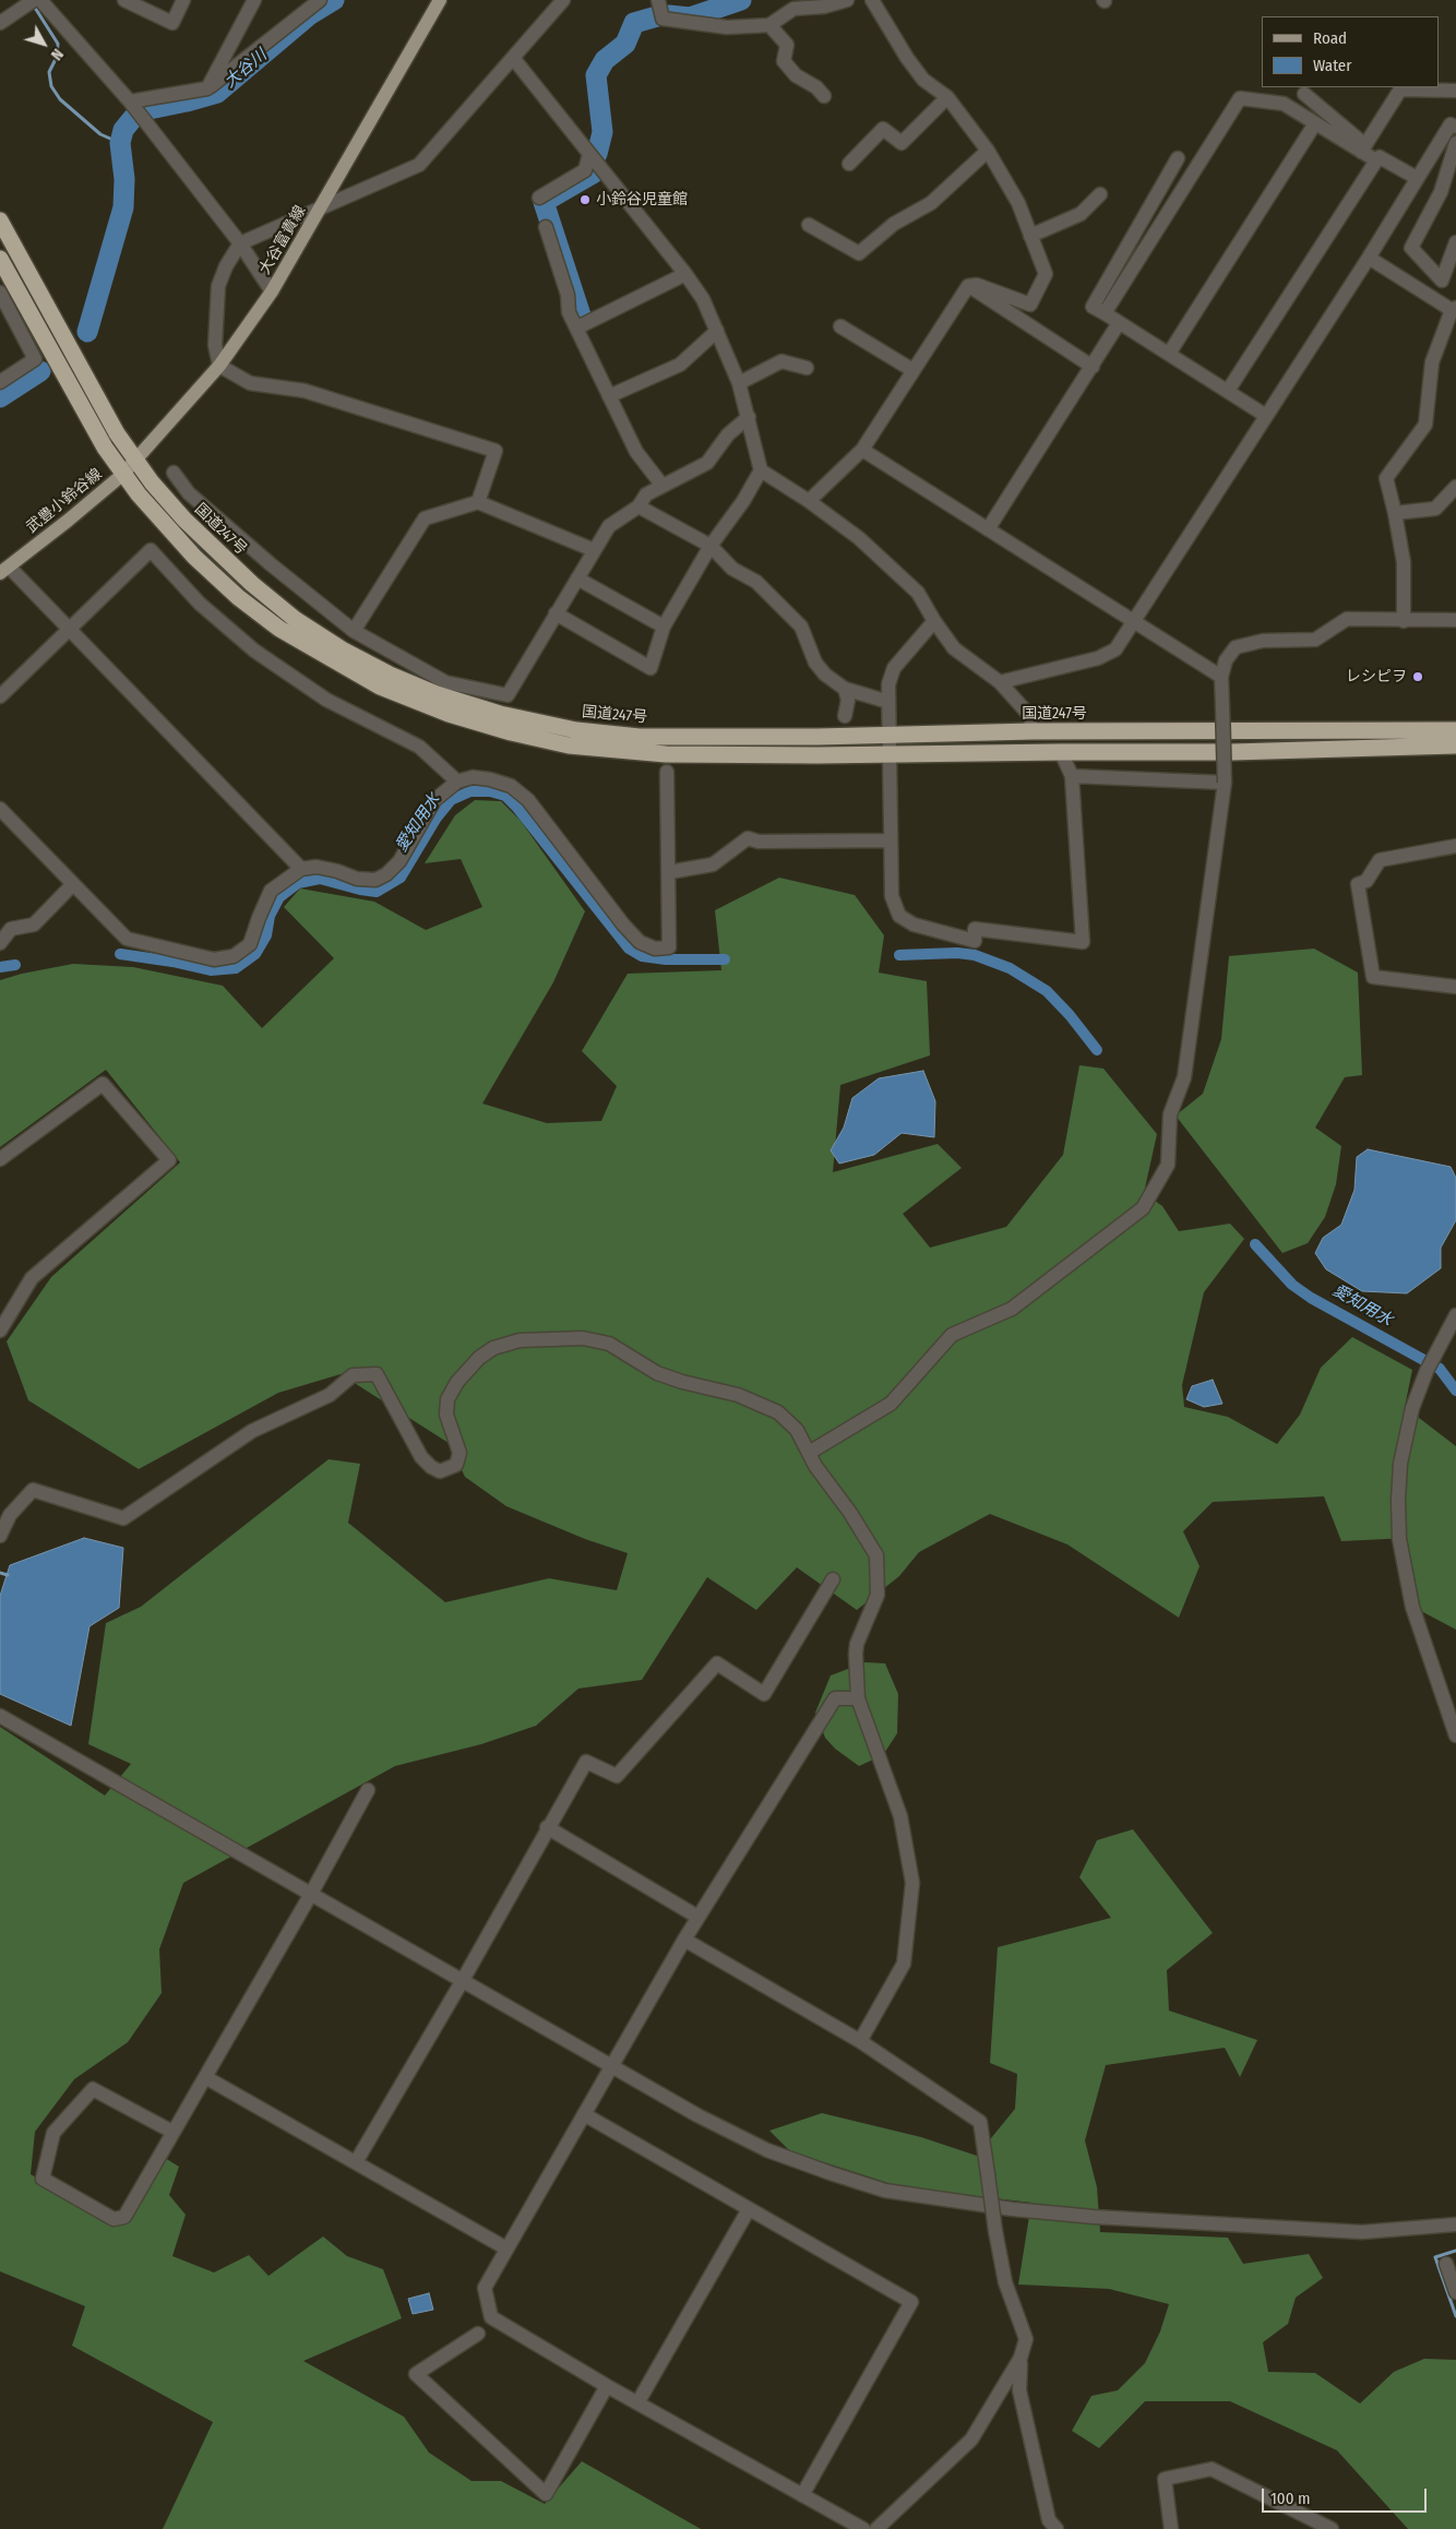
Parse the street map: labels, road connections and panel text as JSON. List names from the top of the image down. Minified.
{"streets":{"highway":["国道247号"],"main road":["大谷富貴線","武豊小鈴谷線"]},"crossings":[["大谷富貴線","武豊小鈴谷線"],["大谷富貴線","国道247号"]],"water":["大谷川","愛知用水"],"places":["小鈴谷児童館","レシピヲ"],"legend":["Road","Water"],"scale_bar":"100 m","north":"bottom right"}
